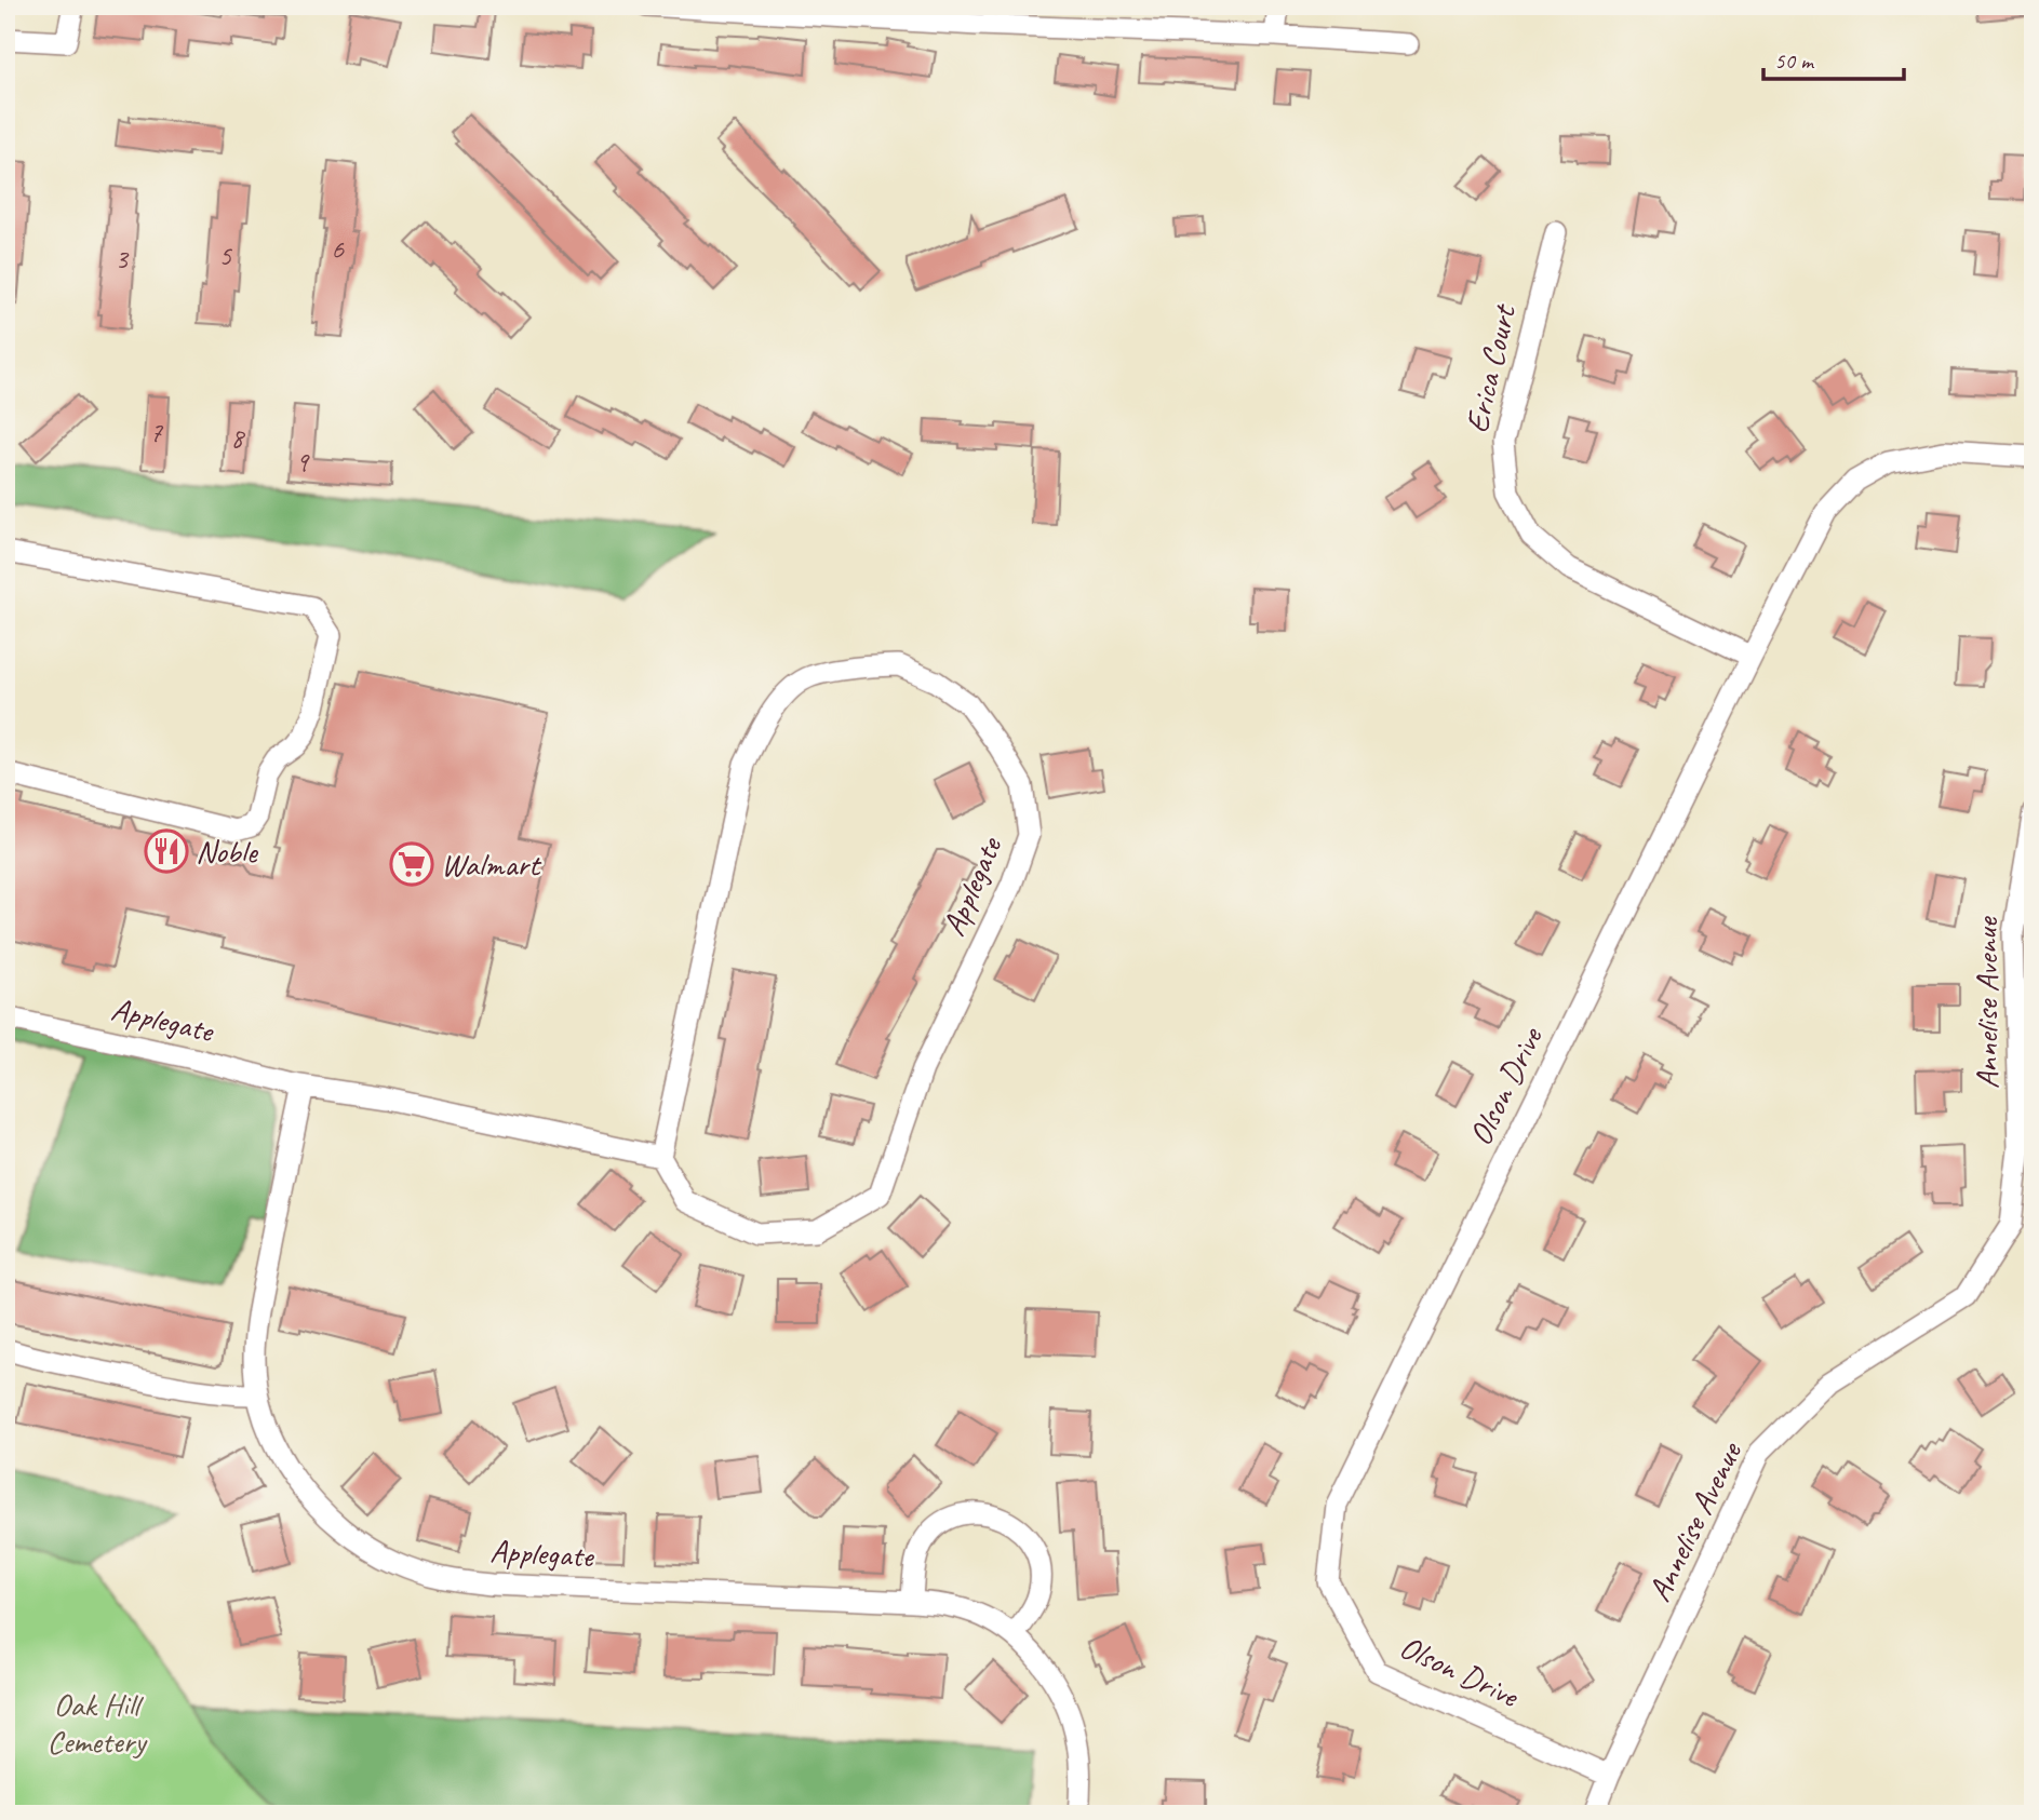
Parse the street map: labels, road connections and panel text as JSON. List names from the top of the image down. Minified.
{"streets":{"street":["Erica Court","Applegate","Annelise Avenue","Olson Drive"]},"crossings":[["Erica Court","Olson Drive"],["Annelise Avenue","Olson Drive"]],"parks":["Oak Hill Cemetery"],"places":{"restaurant":["Noble"],"supermarket":["Walmart"]},"house_numbers":["6","5","3","7","8","9"],"scale_bar":"50 m"}
